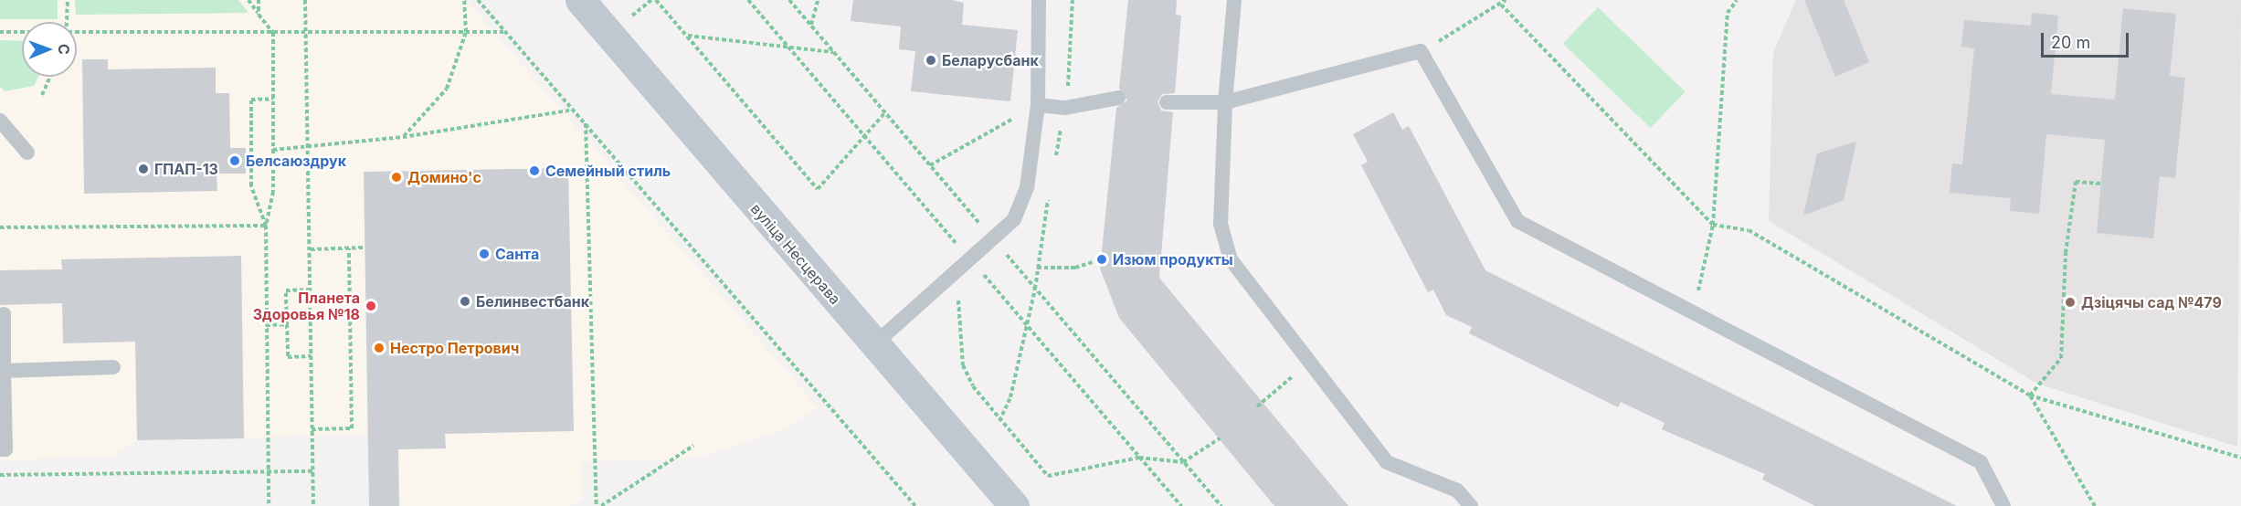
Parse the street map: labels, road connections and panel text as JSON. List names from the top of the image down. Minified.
{"streets":{"main road":["вуліца Несцерава"]},"places":["Беларусбанк","Белсаюздрук","ГПАП-13","Семейный стиль","Домино'c","Санта","Изюм продукты","Белинвестбанк","Дзіцячы сад №479","Планета Здоровья №18","Нестро Петрович"],"scale_bar":"20 m","north":"right"}
